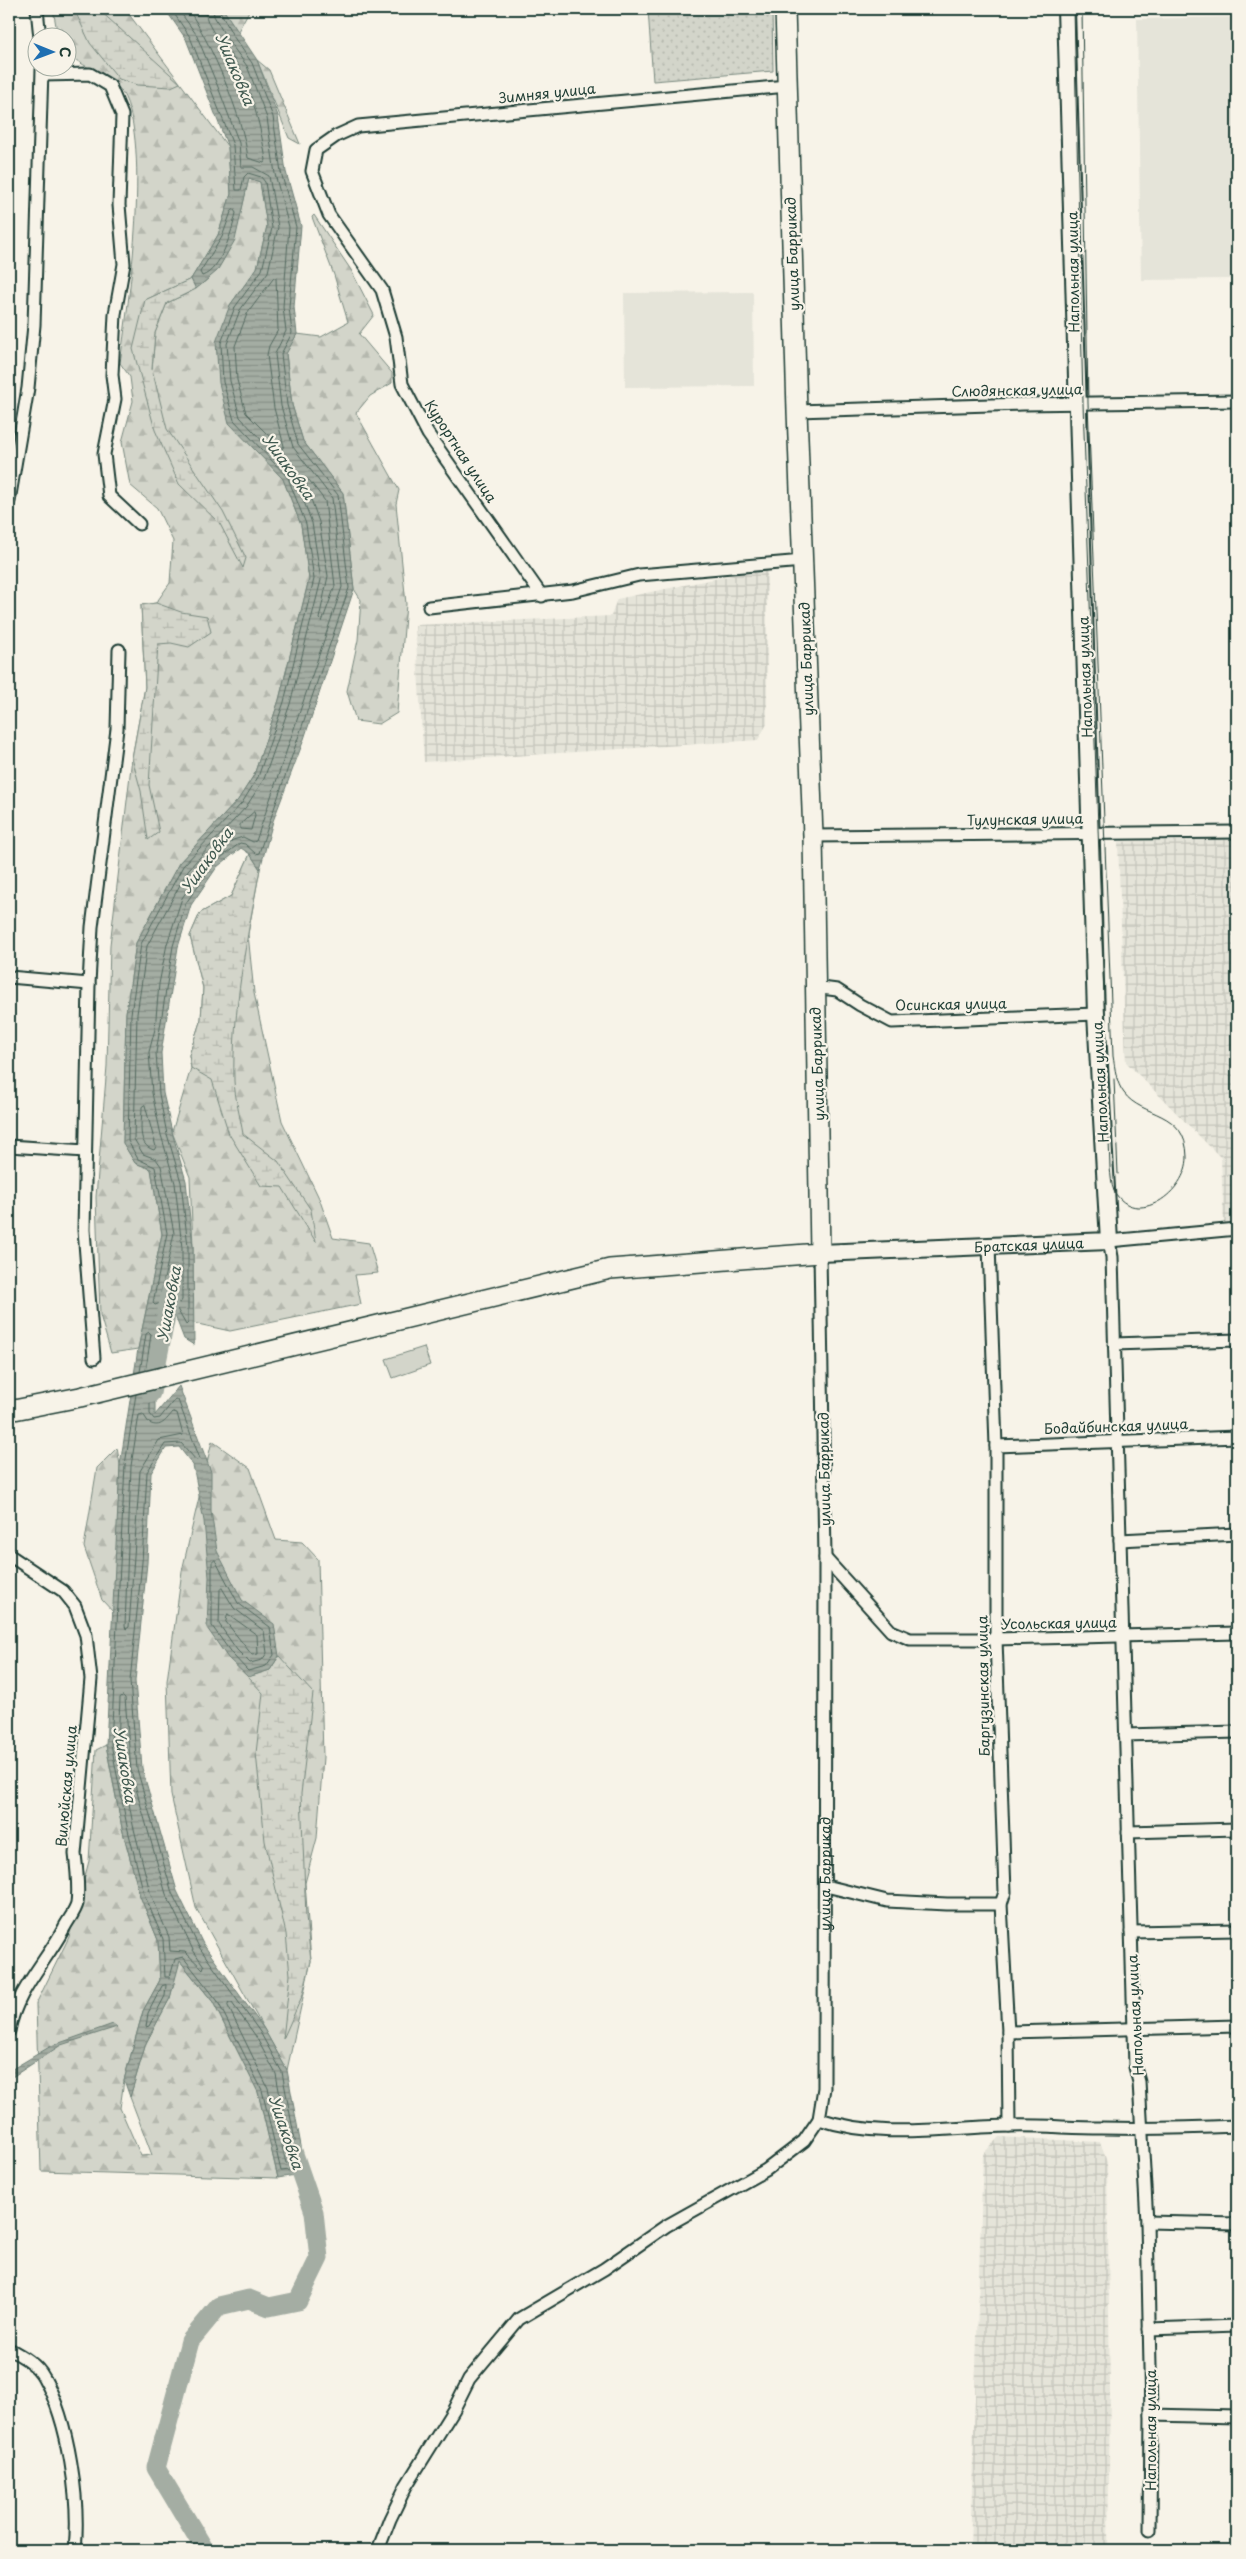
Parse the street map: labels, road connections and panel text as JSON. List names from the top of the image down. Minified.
{"streets":{"main road":["улица Баррикад"],"street":["Зимняя улица","Напольная улица","Слюдянская улица","Курортная улица","Тулунская улица","Осинская улица","Братская улица","Бодайбинская улица","Усольская улица","Баргузинская улица","Вилюйская улица"]},"crossings":[["Зимняя улица","улица Баррикад"],["Зимняя улица","Курортная улица"],["улица Баррикад","Слюдянская улица"],["улица Баррикад","Тулунская улица"],["улица Баррикад","Осинская улица"],["улица Баррикад","Братская улица"],["улица Баррикад","Усольская улица"],["Напольная улица","Слюдянская улица"],["Напольная улица","Тулунская улица"],["Напольная улица","Осинская улица"],["Напольная улица","Братская улица"],["Напольная улица","Бодайбинская улица"],["Напольная улица","Усольская улица"],["Братская улица","Баргузинская улица"],["Бодайбинская улица","Баргузинская улица"],["Усольская улица","Баргузинская улица"]],"water":["Ушаковка"],"north":"right"}
